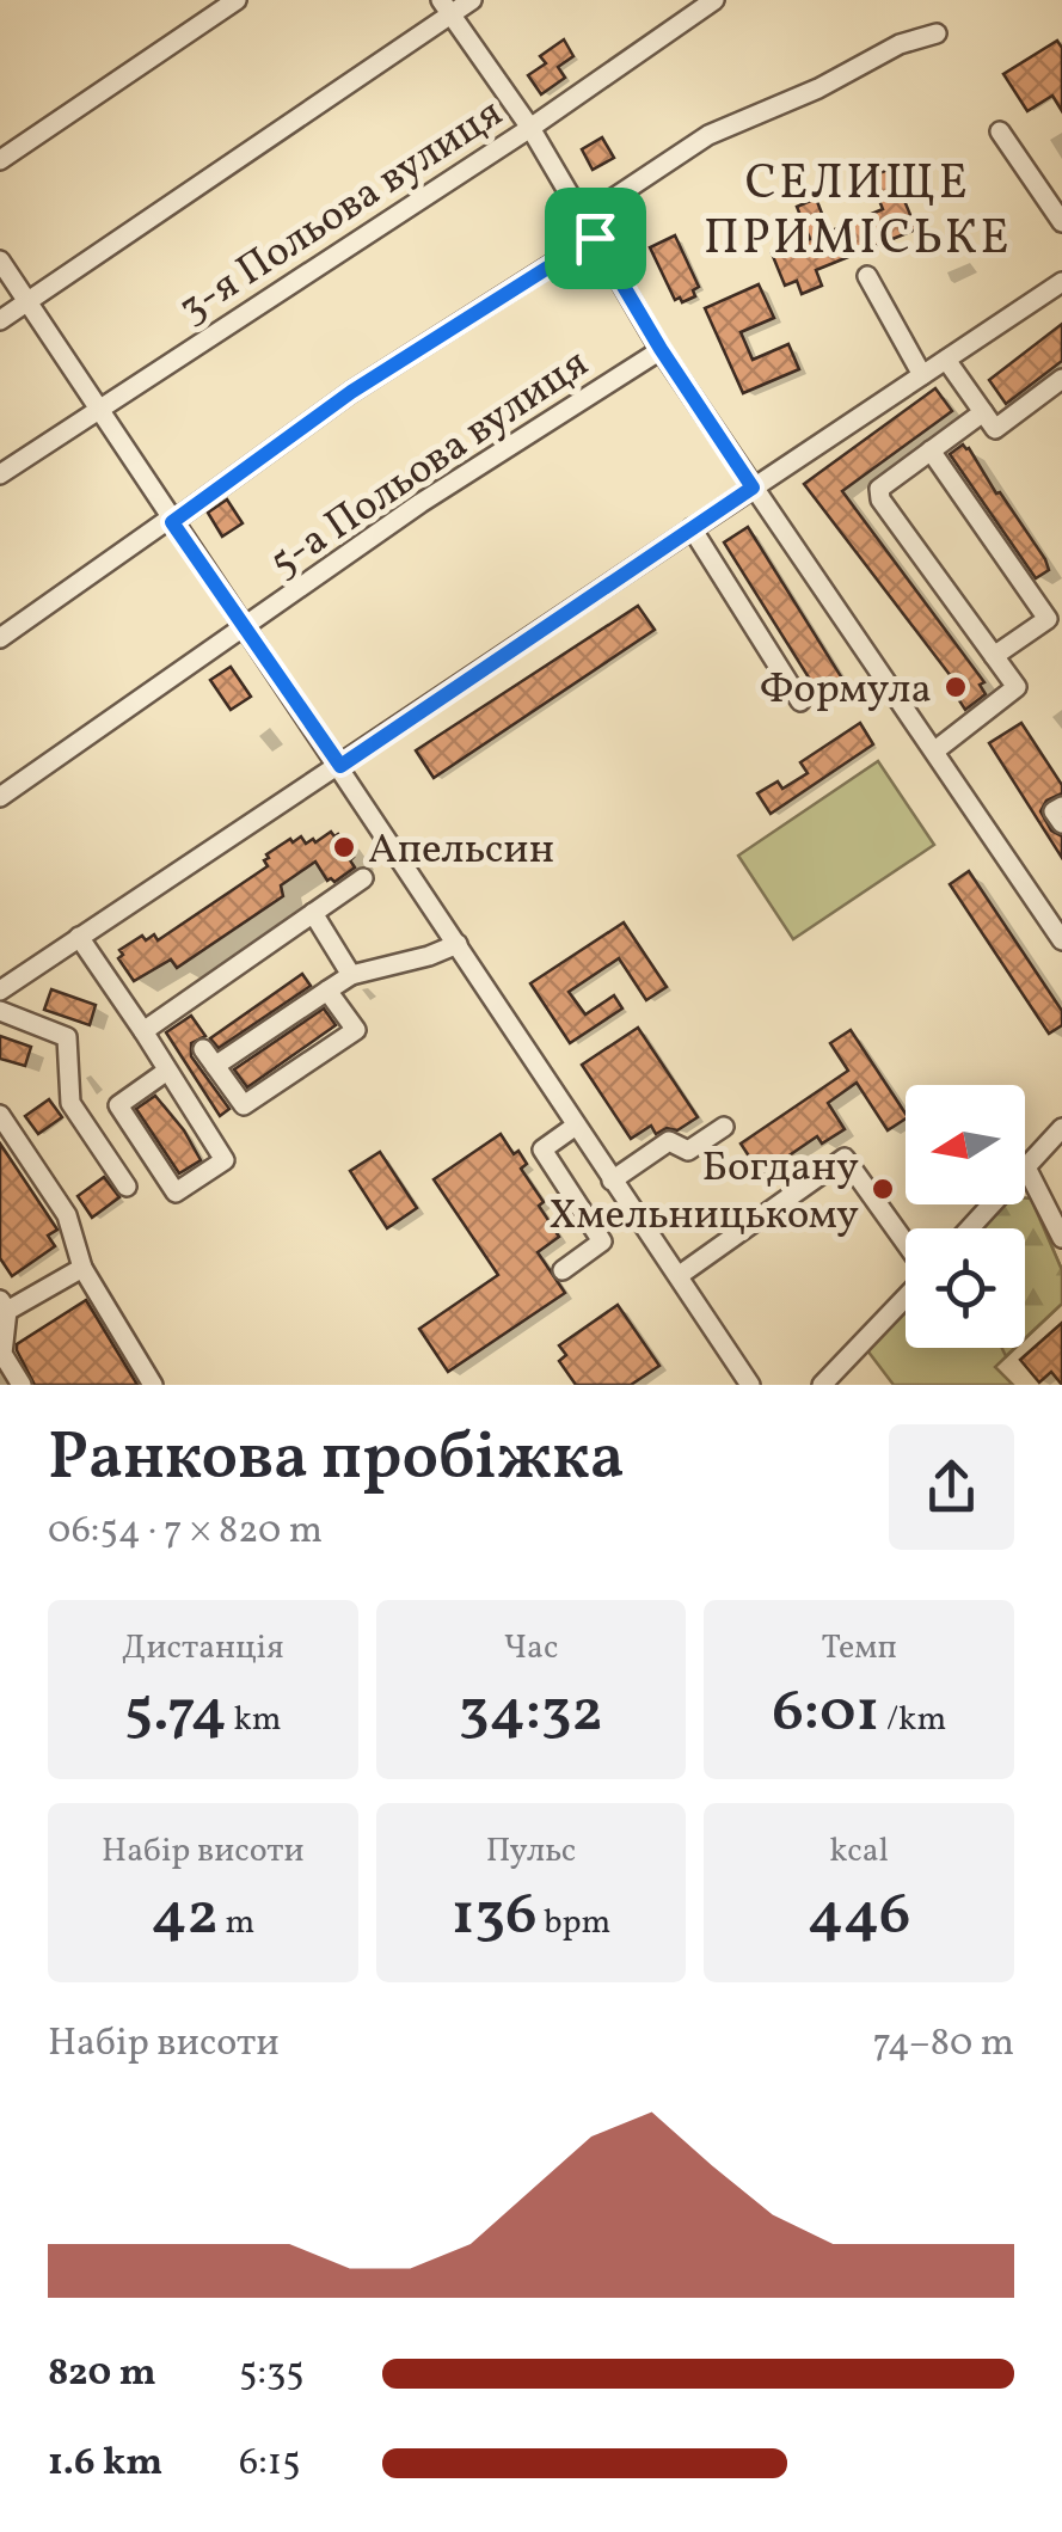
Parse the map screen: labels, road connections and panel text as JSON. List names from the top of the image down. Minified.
{"streets":{"street":["3-я Польова вулиця","5-а Польова вулиця"]},"districts":["СЕЛИЩЕ ПРИМІСЬКЕ"],"places":["Формула","Апельсин","Богдану Хмельницькому"],"north":"left","page":{"heading":["Ранкова пробіжка","06:54 · 7 × 820 m"],"stats":[["Дистанція","5.74 km"],["Час","34:32"],["Темп","6:01 /km"],["Набір висоти","42 m"],["Пульс","136 bpm"],["kcal","446"]],"chart":["Набір висоти","74–80 m"],"list":[{"name":"820 m","note":"5:35"},{"name":"1.6 km","note":"6:15"}]}}
